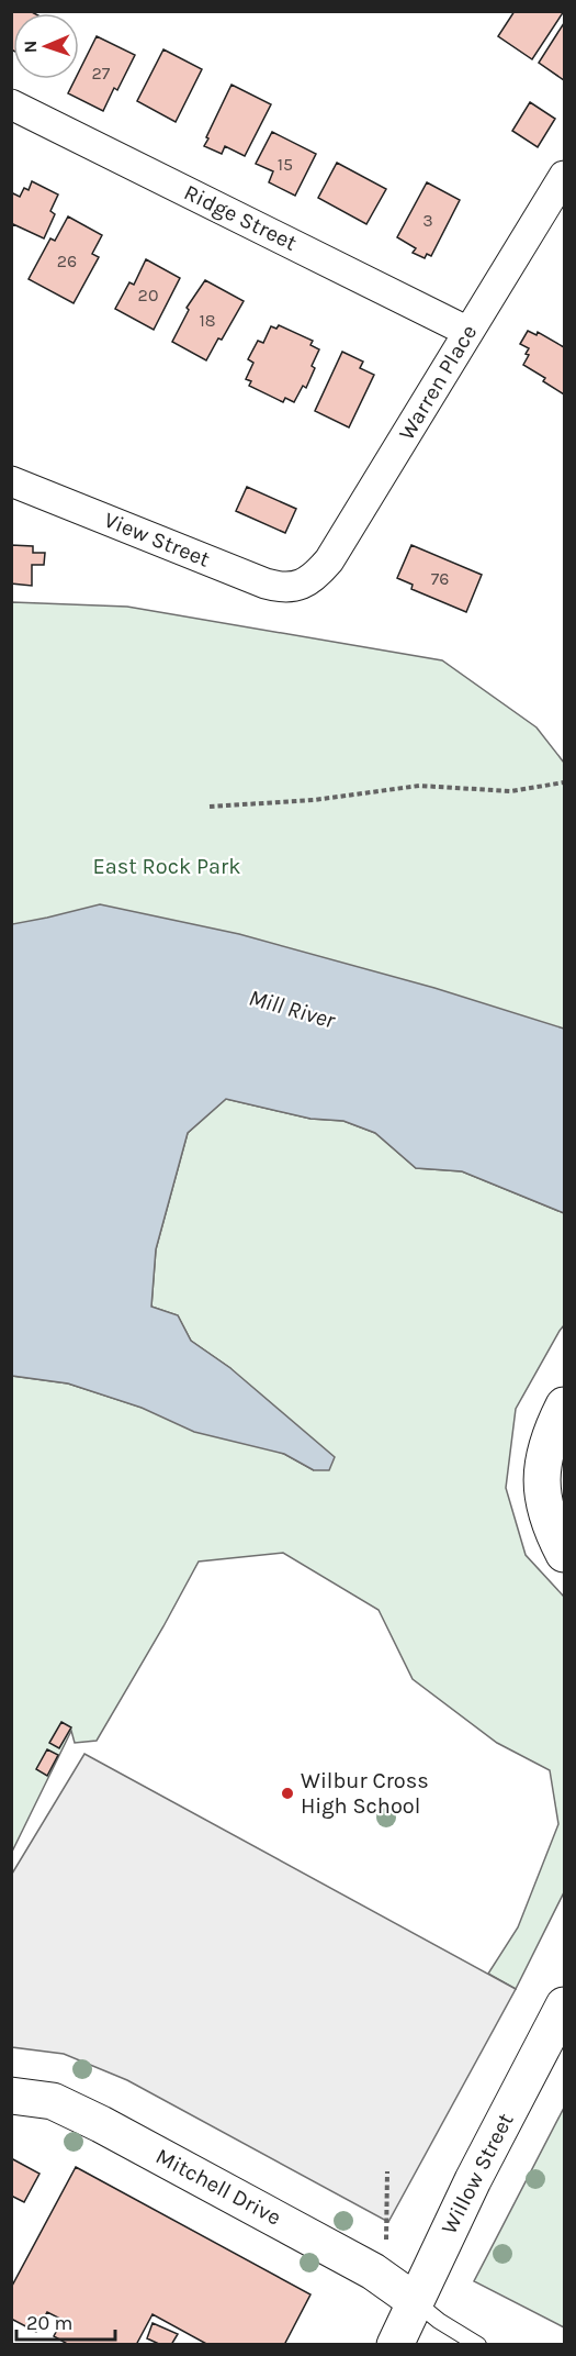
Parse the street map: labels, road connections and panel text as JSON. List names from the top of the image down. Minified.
{"streets":{"main road":["Willow Street","Mitchell Drive"],"street":["Ridge Street","Warren Place","View Street"]},"crossings":[["Ridge Street","Warren Place"],["Warren Place","View Street"],["Willow Street","Mitchell Drive"]],"water":["Mill River"],"parks":["East Rock Park"],"places":["Wilbur Cross High School"],"house_numbers":["27","15","3","26","20","18","76"],"scale_bar":"20 m","north":"left"}
